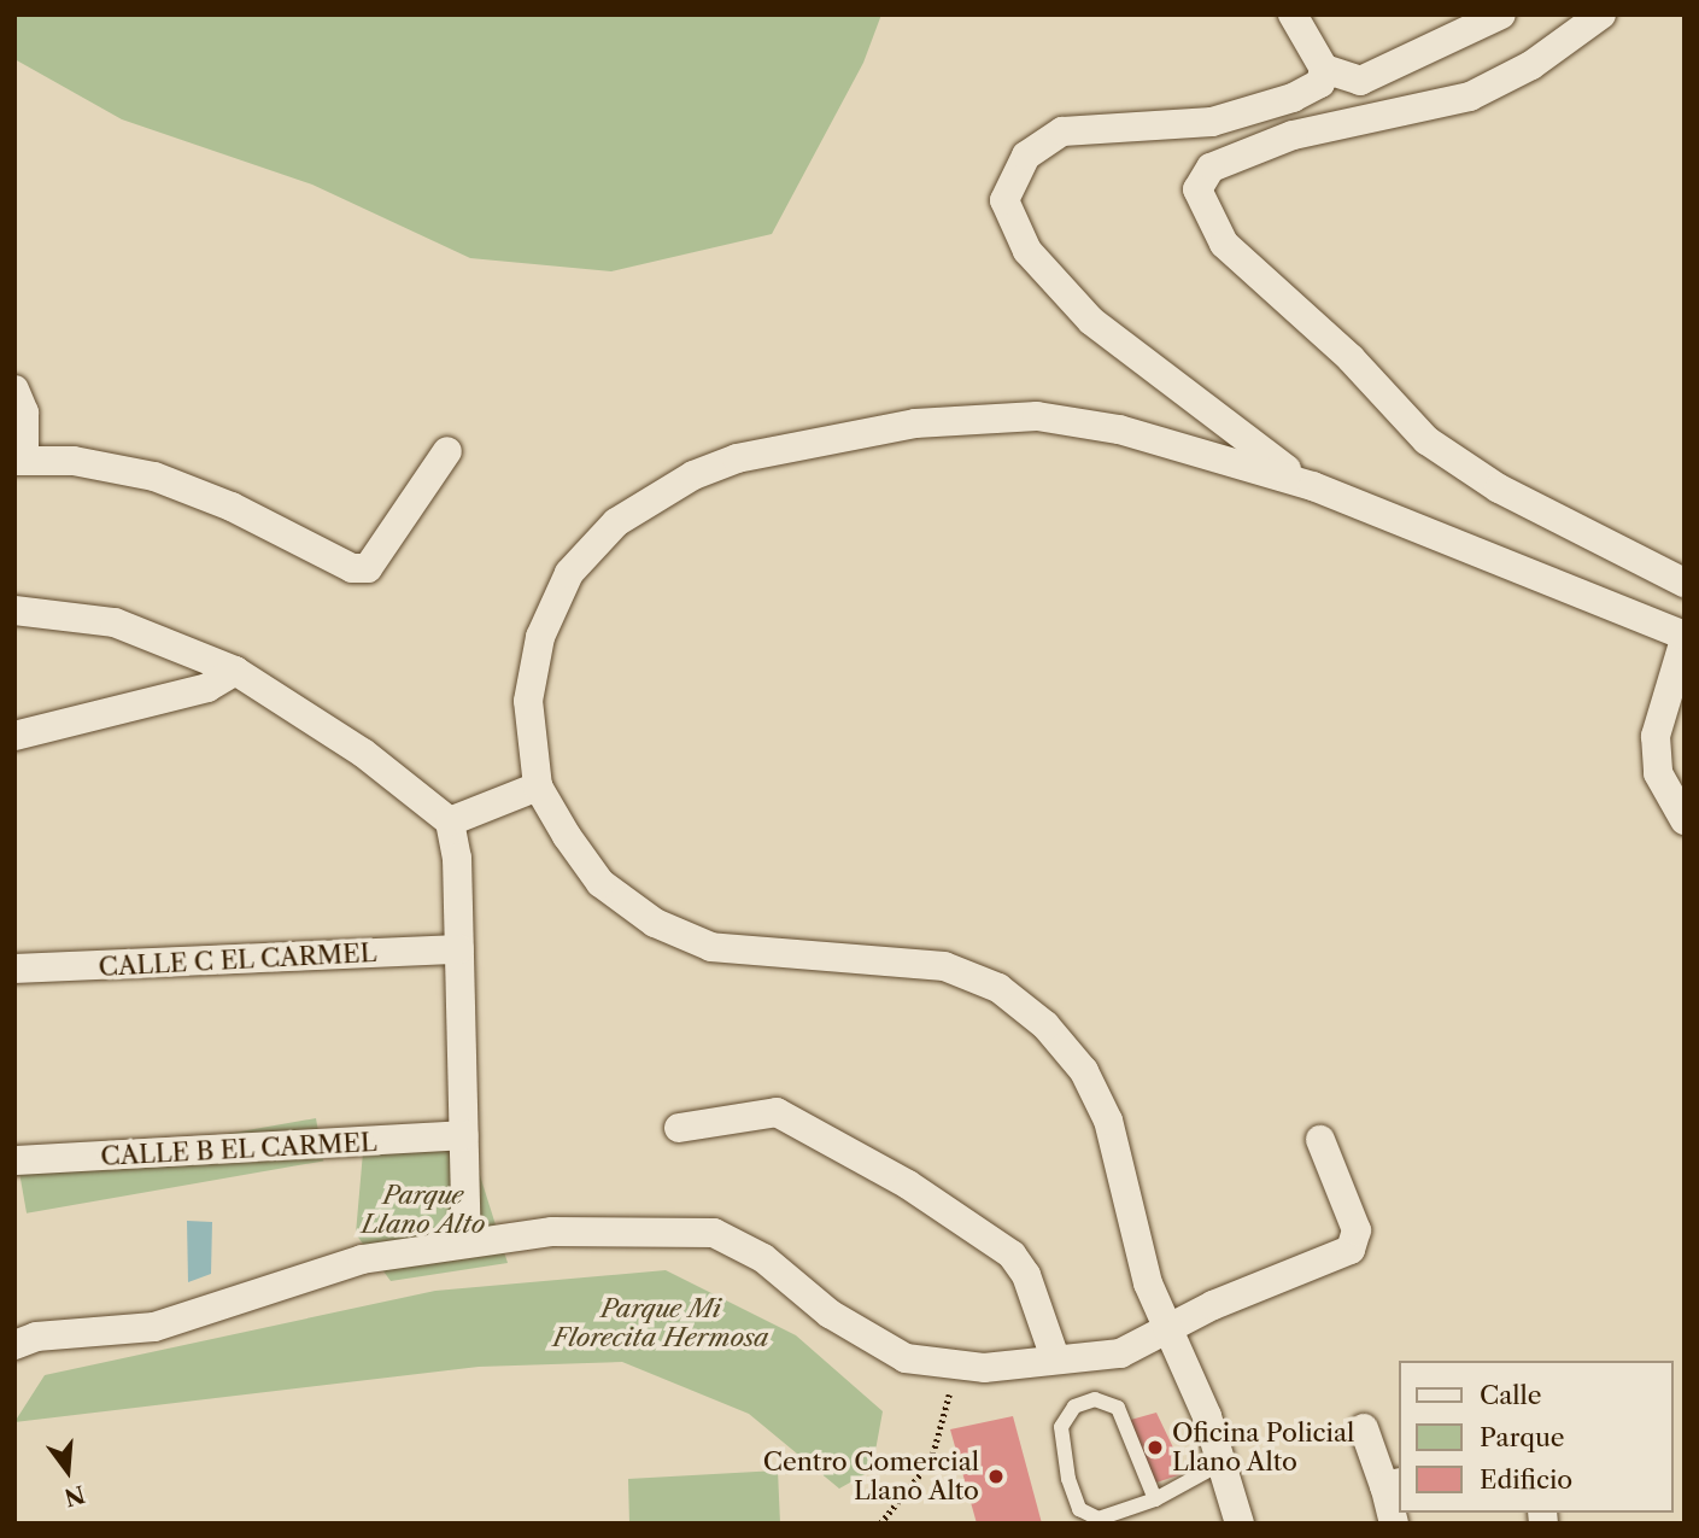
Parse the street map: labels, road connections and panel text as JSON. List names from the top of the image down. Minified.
{"streets":{"street":["CALLE C EL CARMEL","CALLE B EL CARMEL"]},"parks":["Parque Llano Alto","Parque Mi Florecita Hermosa"],"places":["Oficina Policial Llano Alto","Centro Comercial Llano Alto"],"legend":["Calle","Parque","Edificio"],"north":"bottom"}
